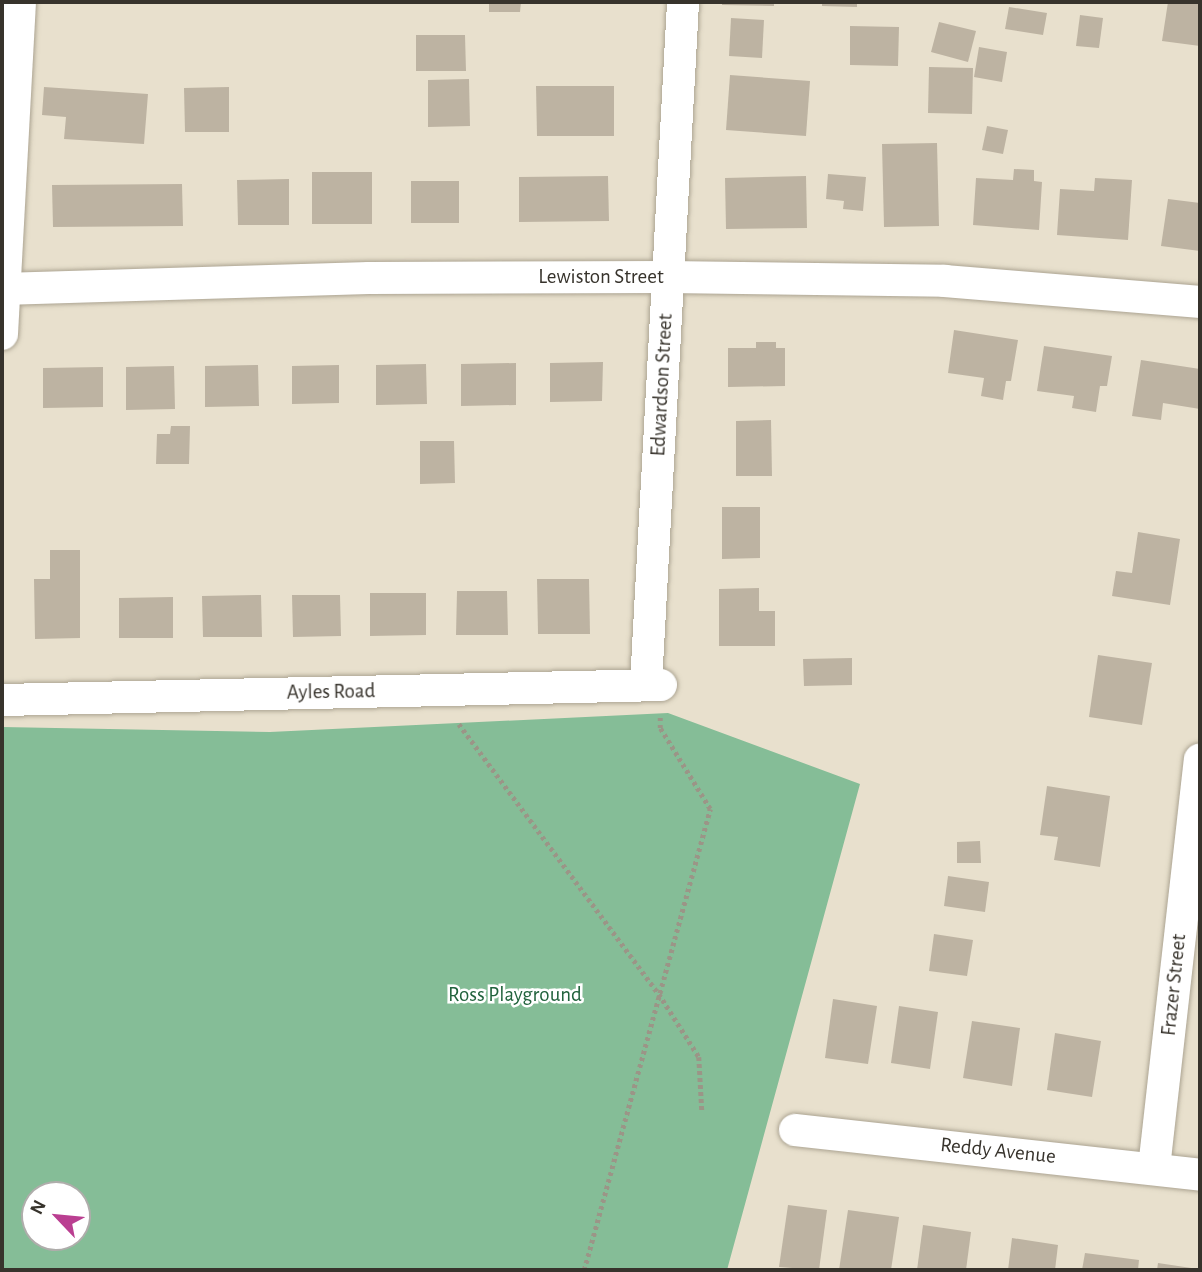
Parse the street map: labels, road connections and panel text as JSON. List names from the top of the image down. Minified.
{"streets":{"street":["Lewiston Street","Edwardson Street","Ayles Road","Frazer Street","Reddy Avenue"]},"crossings":[["Lewiston Street","Edwardson Street"],["Edwardson Street","Ayles Road"],["Frazer Street","Reddy Avenue"]],"parks":["Ross Playground"],"north":"top left"}
